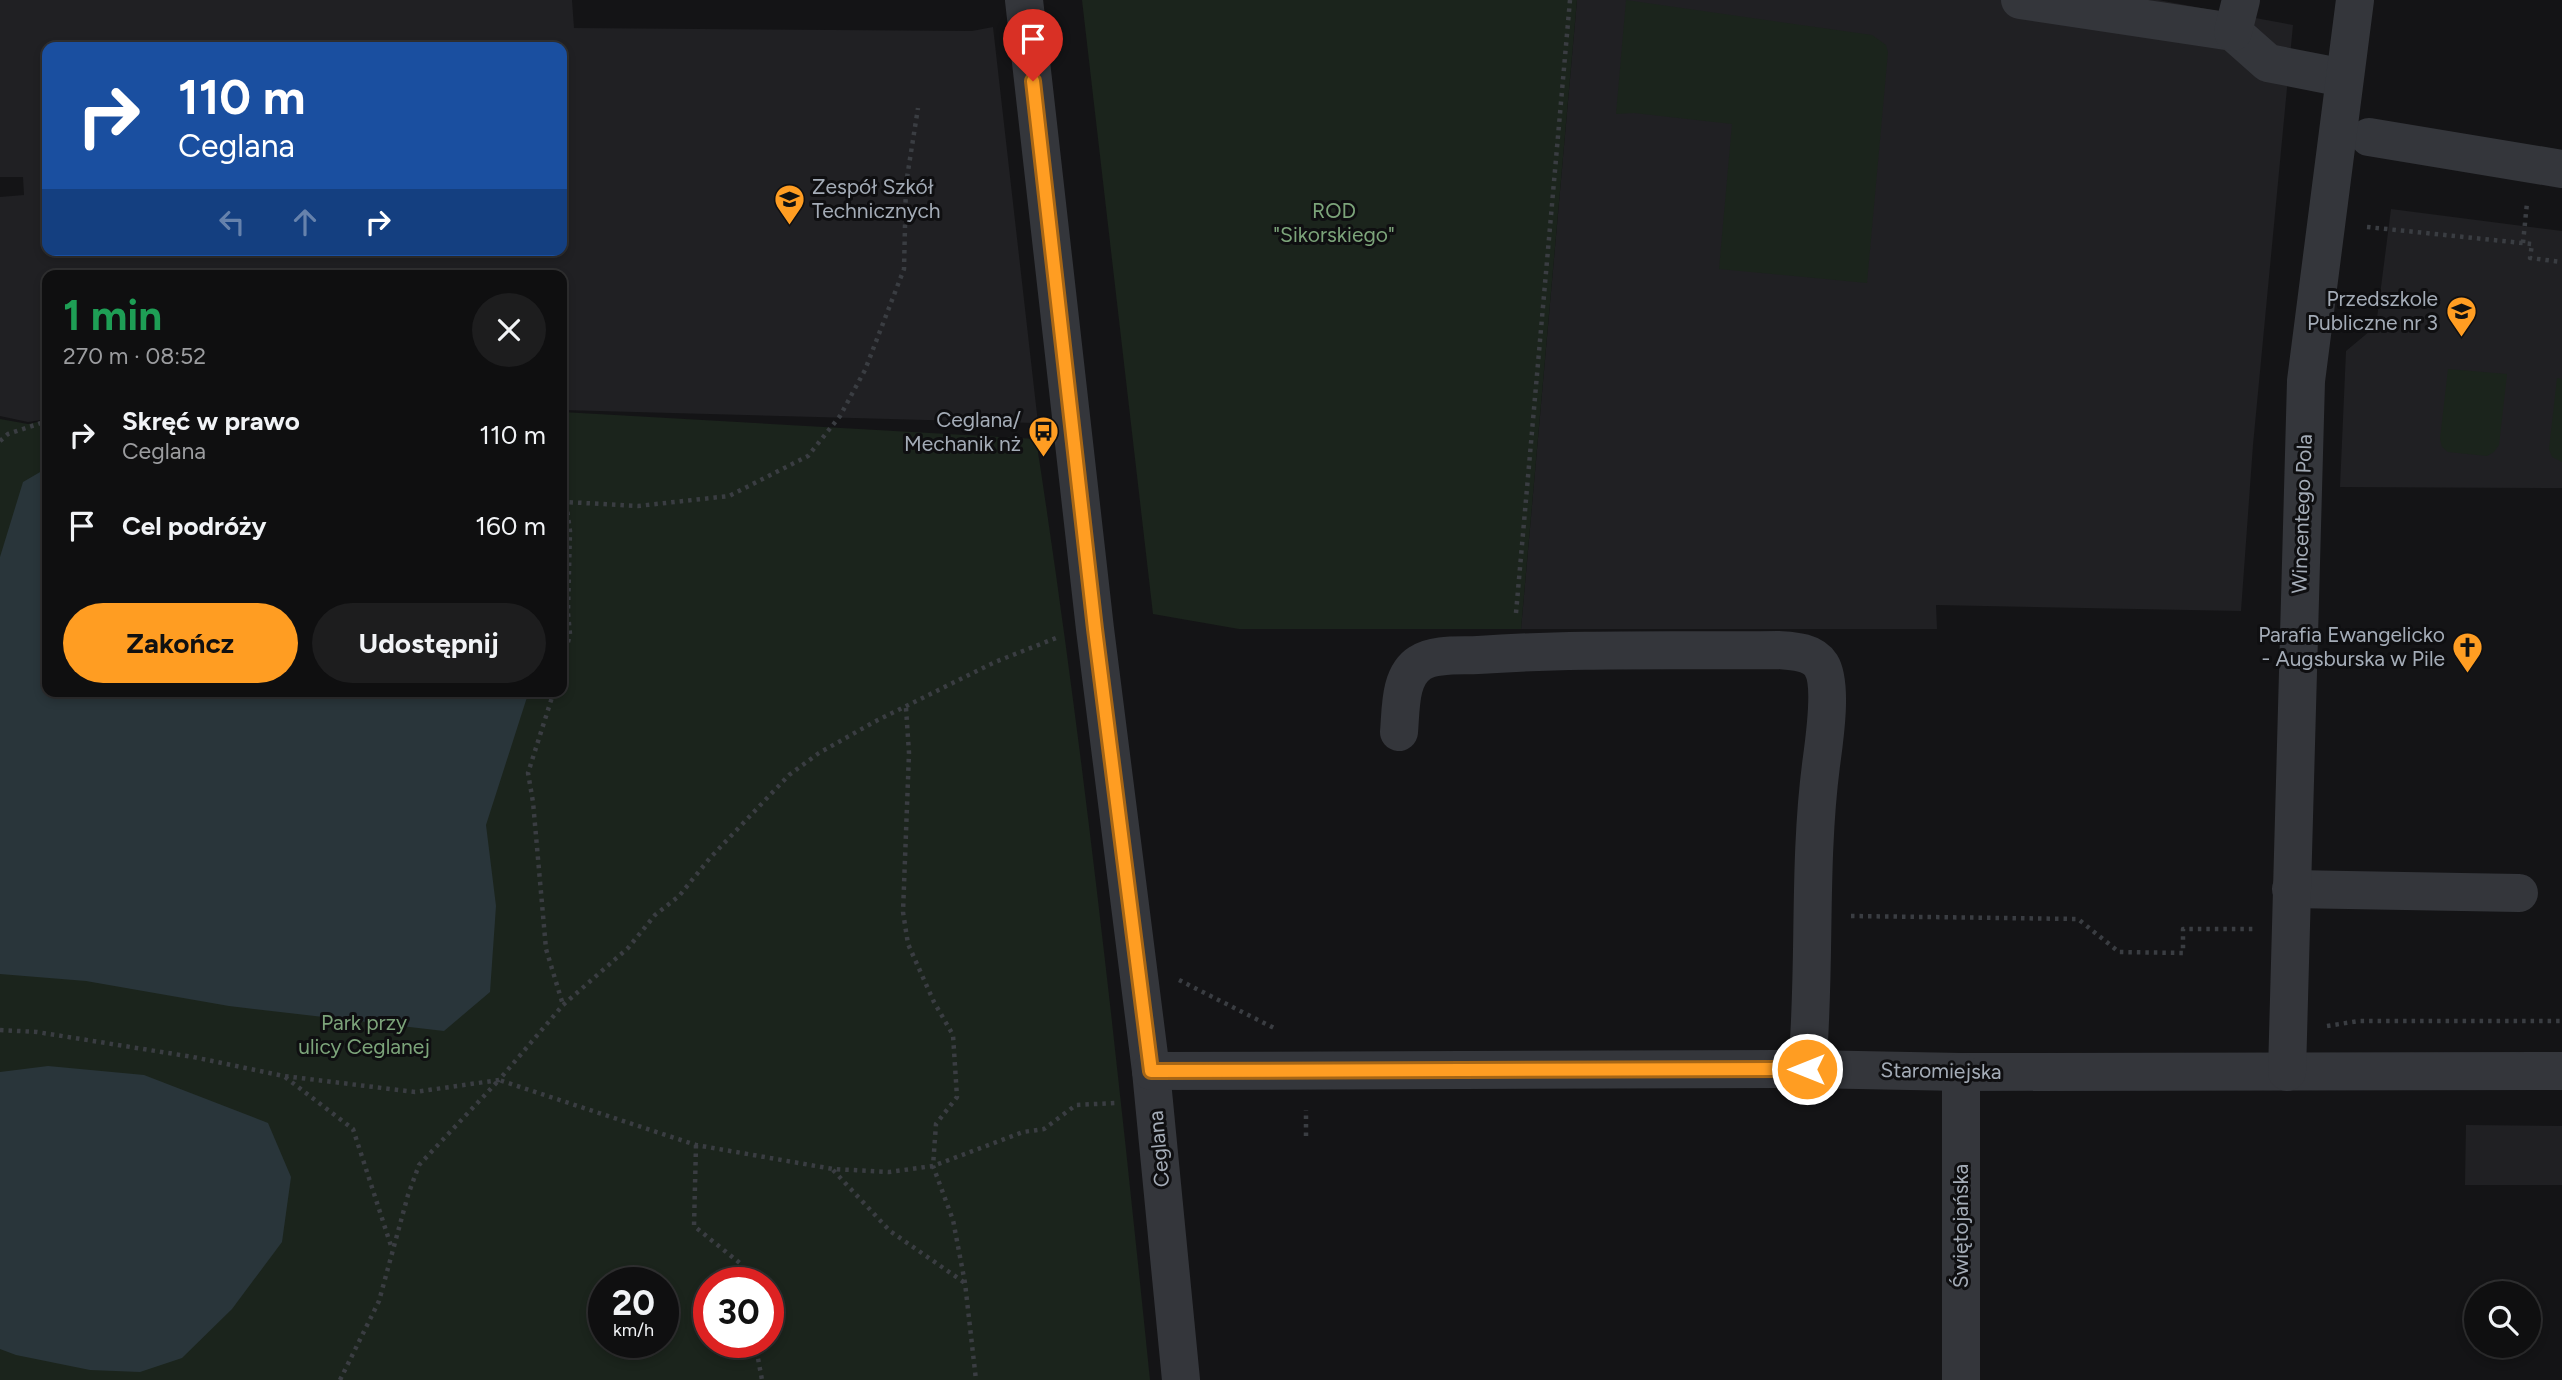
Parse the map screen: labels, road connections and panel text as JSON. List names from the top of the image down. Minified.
{"streets":{"street":["Wincentego Pola","Staromiejska","Ceglana","Świętojańska"]},"crossings":[["Wincentego Pola","Staromiejska"],["Staromiejska","Ceglana"],["Staromiejska","Świętojańska"]],"parks":["ROD \"Sikorskiego\"","Park przy ulicy Ceglanej"],"places":{"school or university":["Zespół Szkół Technicznych","Przedszkole Publiczne nr 3"],"bus stop":["Ceglana/ Mechanik nż"],"church":["Parafia Ewangelicko - Augsburska w Pile"]},"page":{"turn":["110 m","Ceglana"],"heading":["1 min","270 m · 08:52"],"list":[{"name":"Skręć w prawo","note":"Ceglana","value":"110 m"},{"name":"Cel podróży","value":"160 m"}],"buttons":["Zakończ","Udostępnij"],"speed":"20 km/h","limit":"30"}}
